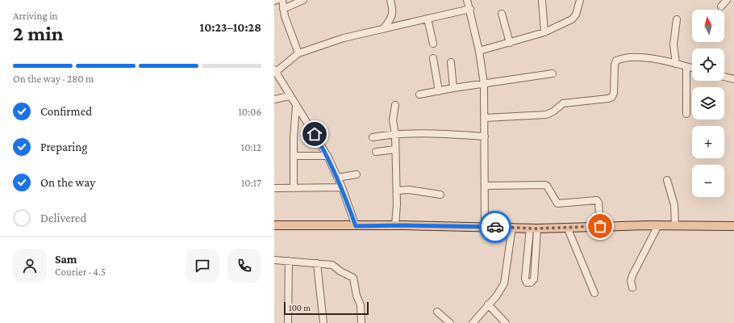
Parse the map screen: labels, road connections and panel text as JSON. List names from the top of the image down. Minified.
{"scale_bar":"100 m","north":"top","page":{"heading":["2 min","Arriving in","10:23–10:28"],"panel":["Sam","Courier · 4.5"],"map_buttons":["+","−"],"bar":"On the way · 280 m","list":[["Confirmed","10:06"],["Preparing","10:12"],["On the way","10:17"],"Delivered"],"scale":"100 m"}}
